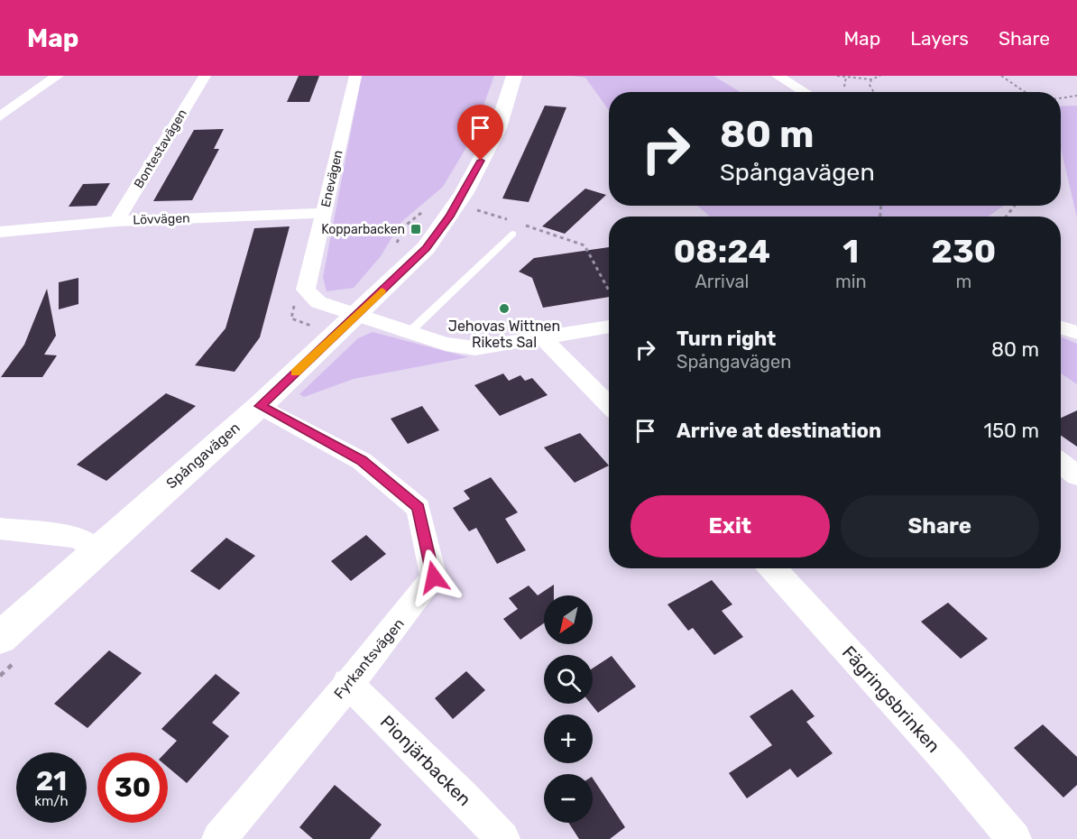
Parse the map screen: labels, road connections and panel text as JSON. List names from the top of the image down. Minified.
{"streets":{"street":["Bontestavägen","Enevägen","Lövvägen","Spångavägen","Fyrkantsvägen","Fägringsbrinken","Pionjärbacken"]},"crossings":[["Bontestavägen","Lövvägen"],["Enevägen","Lövvägen"],["Enevägen","Spångavägen"],["Spångavägen","Fyrkantsvägen"],["Fyrkantsvägen","Pionjärbacken"]],"places":{"transit":["Kopparbacken"],"other":["Jehovas Wittnen Rikets Sal"]},"north":"bottom left","page":{"header":"Map","nav":["Map","Layers","Share"],"turn":["80 m","Spångavägen"],"eta":["08:24","Arrival","1","min","230","m"],"list":[{"name":"Turn right","note":"Spångavägen","value":"80 m"},{"name":"Arrive at destination","value":"150 m"}],"buttons":["Exit","Share"],"map_buttons":["+","−"],"speed":"21 km/h","limit":"30"}}
